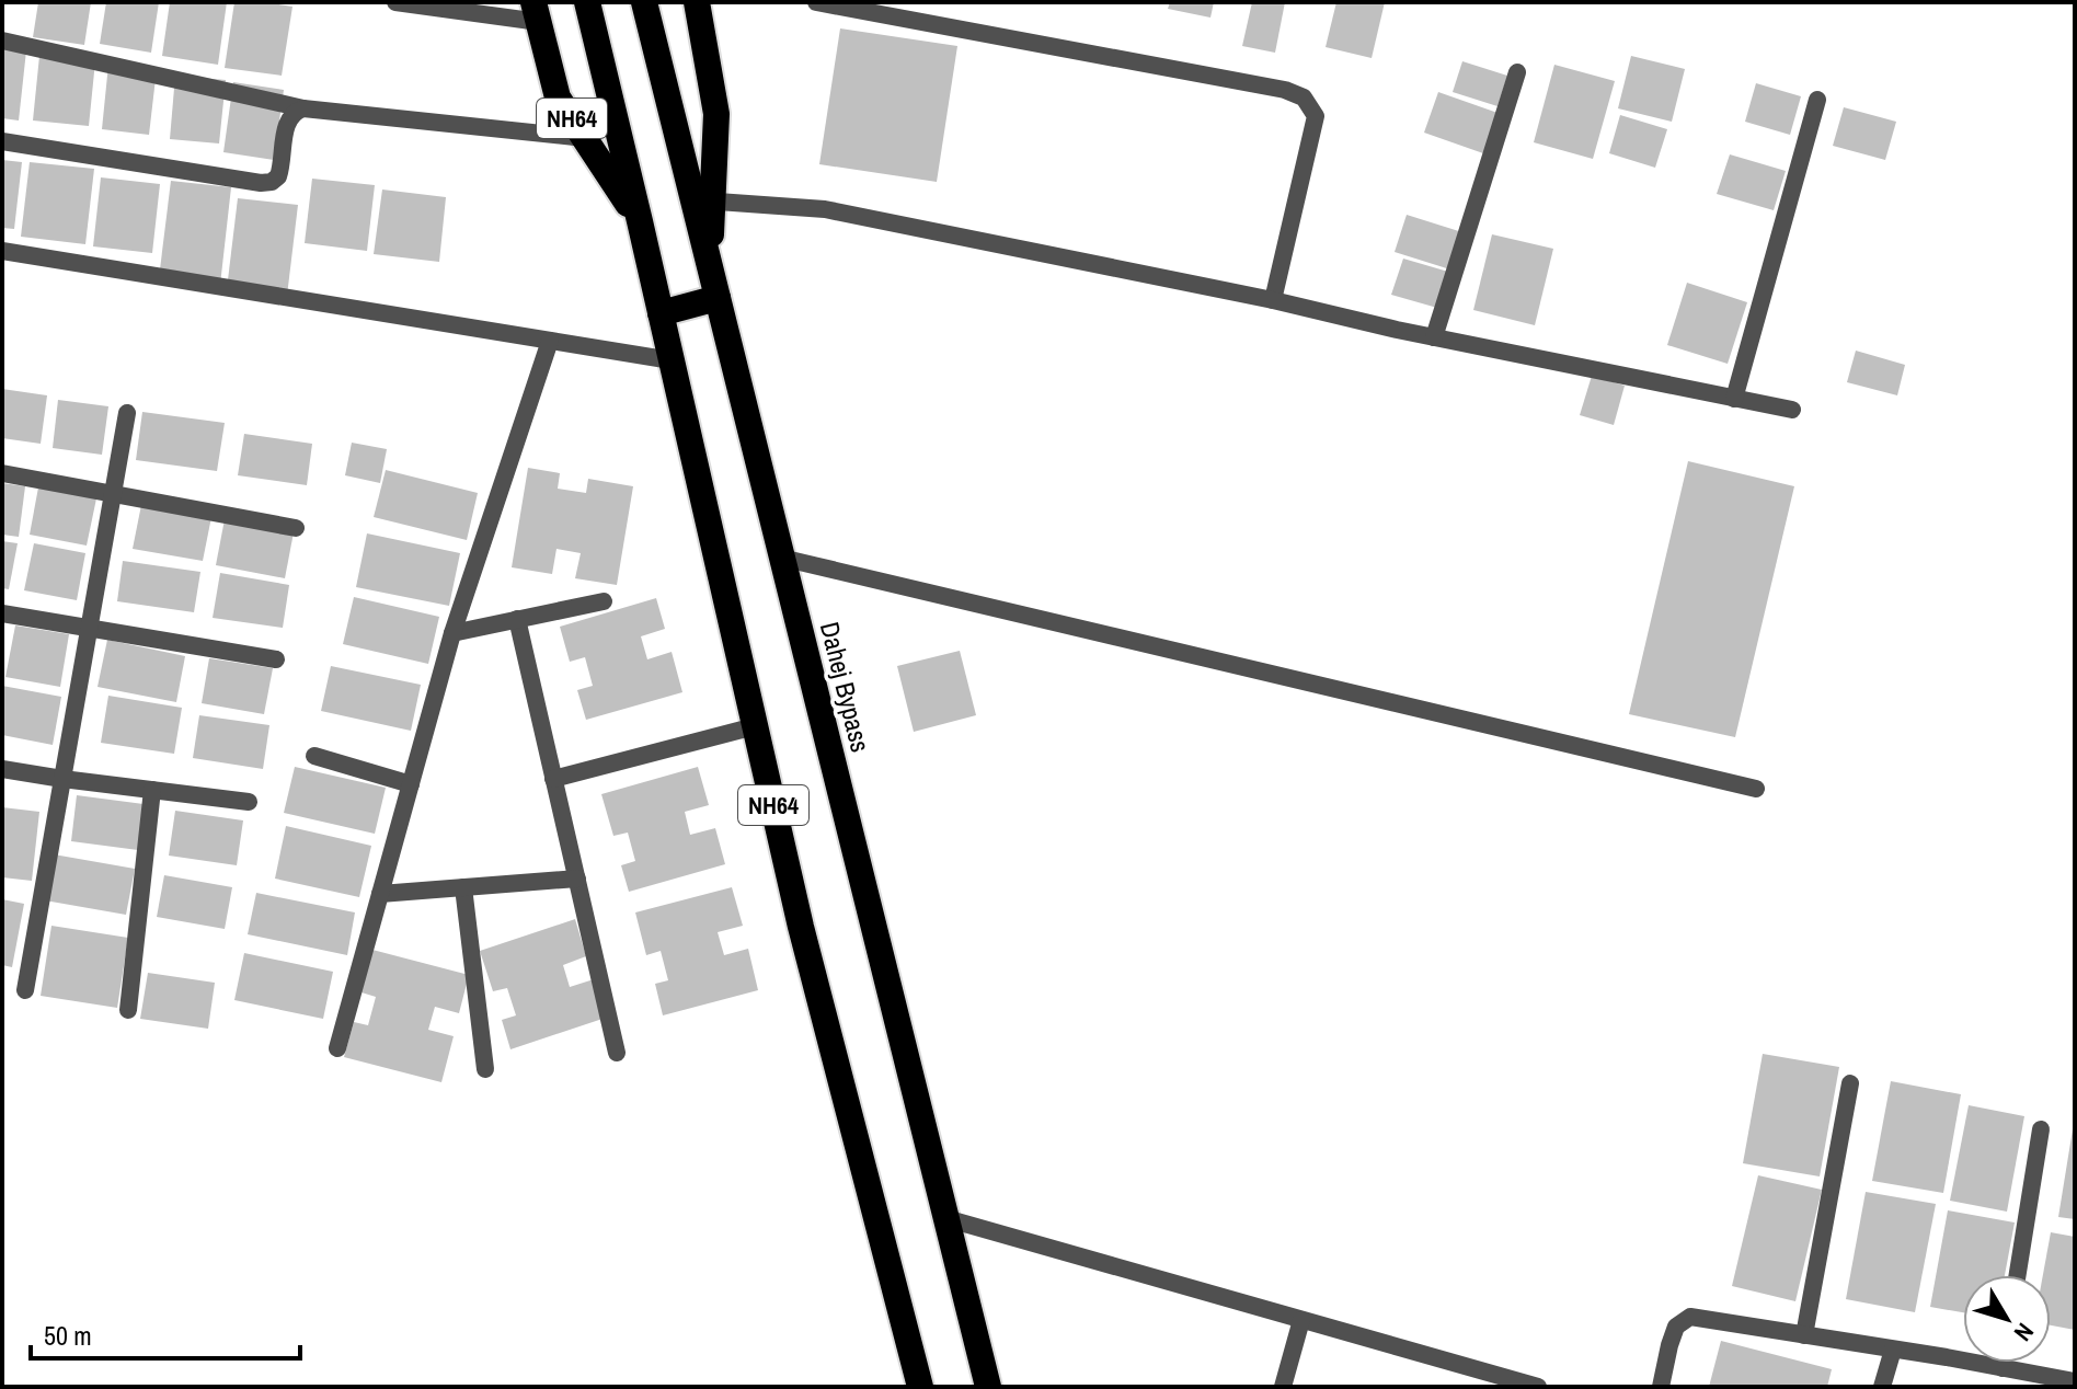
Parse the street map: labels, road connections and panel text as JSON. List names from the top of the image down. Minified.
{"streets":{"highway":["NH64","Dahej Bypass"]},"crossings":[["NH64","Dahej Bypass"]],"scale_bar":"50 m","north":"bottom right"}
